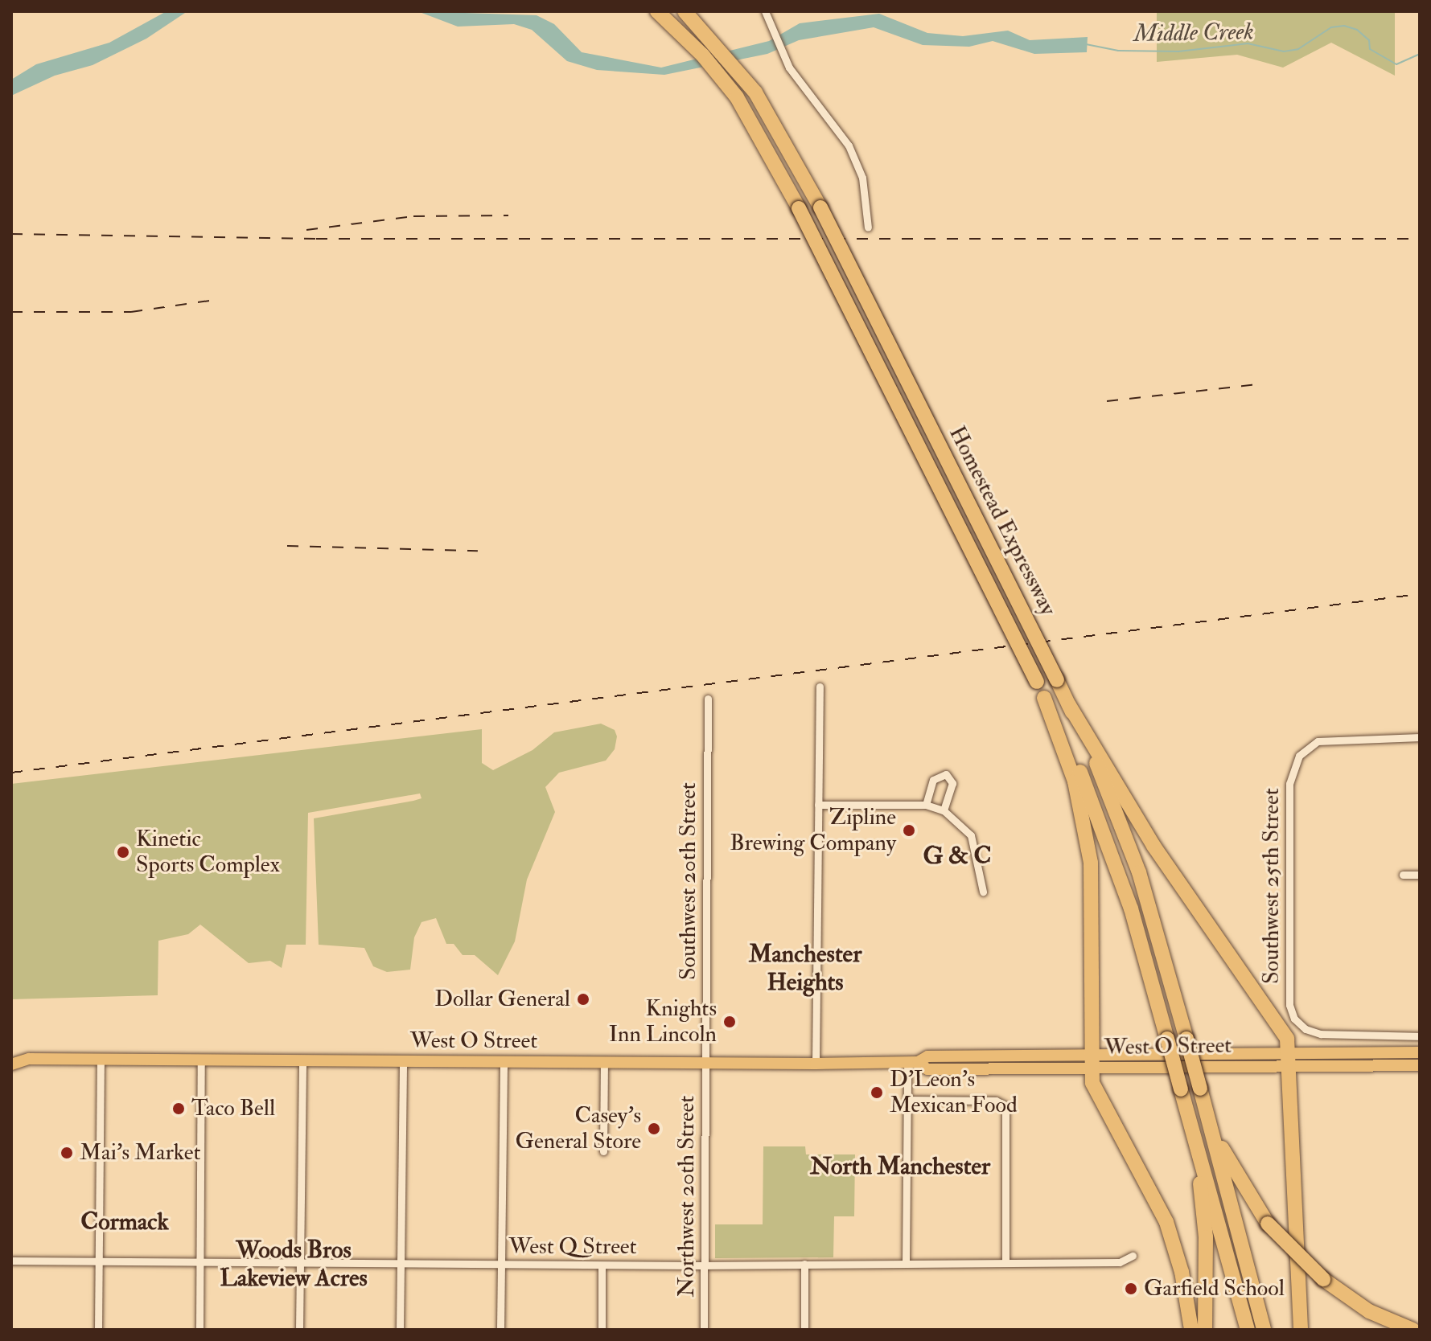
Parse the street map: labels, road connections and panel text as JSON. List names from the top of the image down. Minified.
{"streets":{"highway":["Homestead Expressway"],"main road":["West O Street"],"street":["Southwest 20th Street","Southwest 25th Street","Northwest 20th Street","West Q Street"]},"crossings":[["Southwest 20th Street","West O Street"],["Southwest 20th Street","Northwest 20th Street"],["West O Street","Northwest 20th Street"],["Northwest 20th Street","West Q Street"]],"districts":["G & C","Manchester Heights","North Manchester","Cormack","Woods Bros Lakeview Acres"],"water":["Middle Creek"],"places":["Zipline Brewing Company","Kinetic Sports Complex","Dollar General","Knights Inn Lincoln","D'Leon's Mexican Food","Taco Bell","Casey's General Store","Mai's Market","Garfield School"]}
